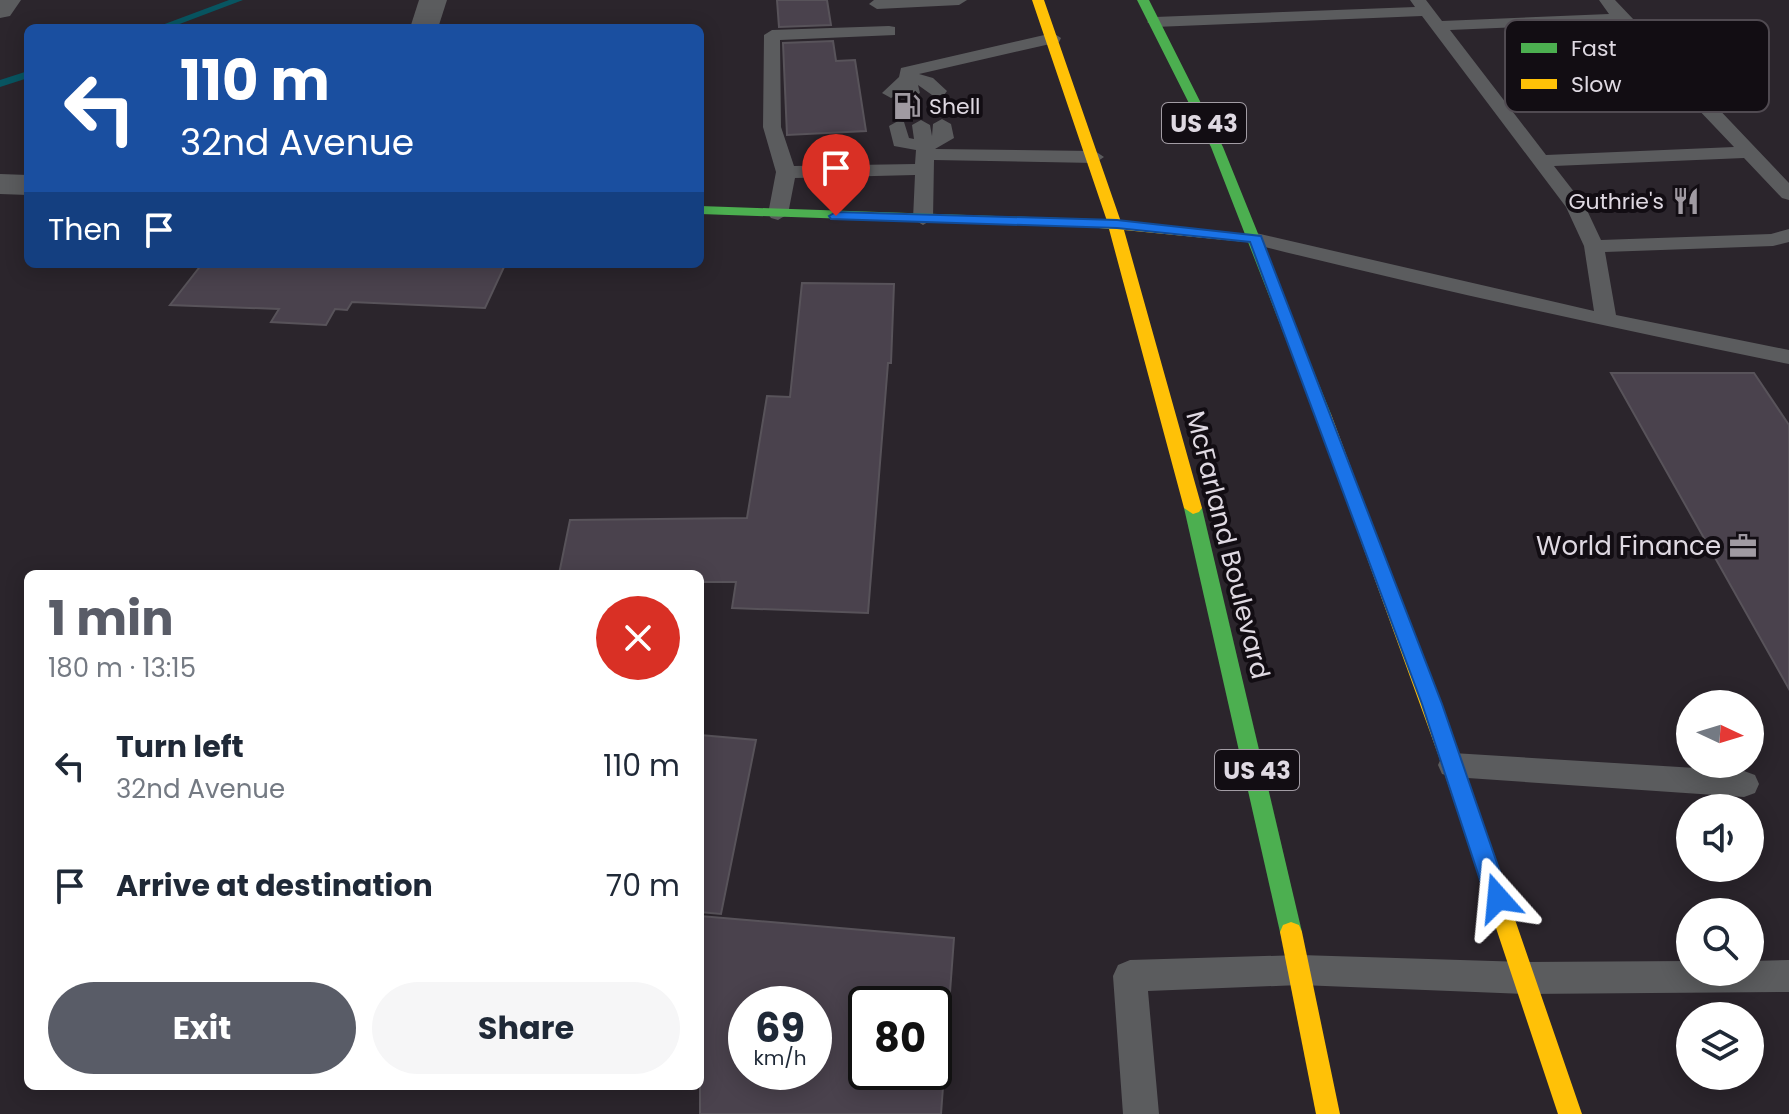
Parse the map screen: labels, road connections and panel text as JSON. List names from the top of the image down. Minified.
{"streets":{"main road":["US 43","McFarland Boulevard"]},"places":{"fuel station":["Shell"],"restaurant":["Guthrie's"],"office":["World Finance"]},"legend":["Fast","Slow"],"north":"right","page":{"turn":["110 m","32nd Avenue"],"then":"Then","heading":["1 min","180 m · 13:15"],"list":[{"name":"Turn left","note":"32nd Avenue","value":"110 m"},{"name":"Arrive at destination","value":"70 m"}],"buttons":["Exit","Share"],"speed":"69 km/h","limit":"80"}}
